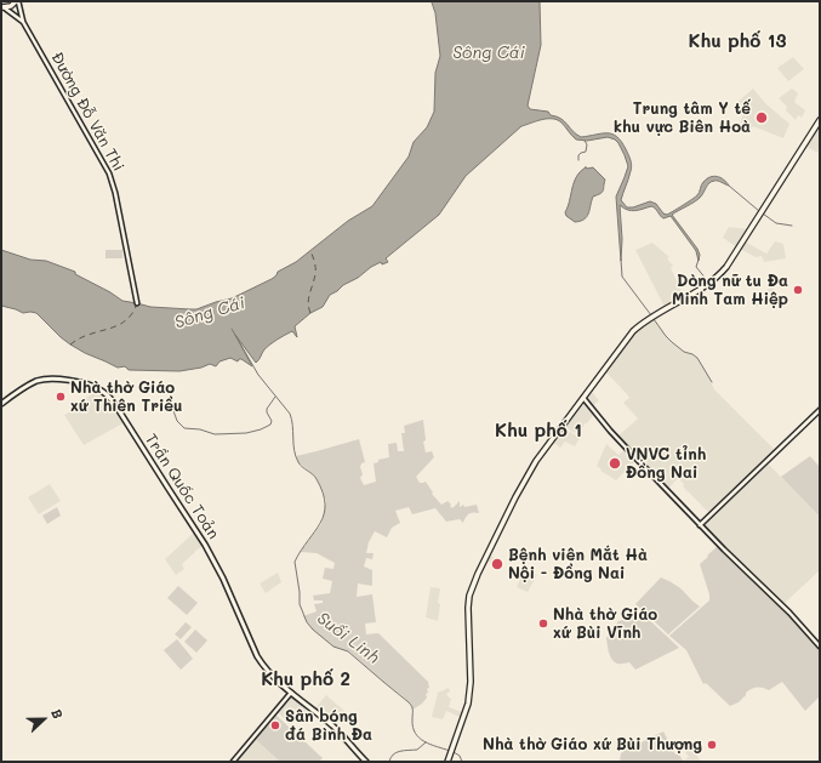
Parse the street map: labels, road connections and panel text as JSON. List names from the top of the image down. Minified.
{"streets":{"main road":["Trần Quốc Toản"],"street":["Đường Đỗ Văn Thi"]},"districts":["Khu phố 13","Khu phố 1","Khu phố 2"],"water":["Sông Cái","Suối Linh"],"places":["Trung tâm Y tế khu vực Biên Hoà","Dòng nữ tu Đa Minh Tam Hiệp","Nhà thờ Giáo xứ Thiên Triều","VNVC tỉnh Đồng Nai","Bệnh viện Mắt Hà Nội - Đồng Nai","Nhà thờ Giáo xứ Bùi Vĩnh","Sân bóng đá Bình Đa","Nhà thờ Giáo xứ Bùi Thượng"],"north":"right"}
